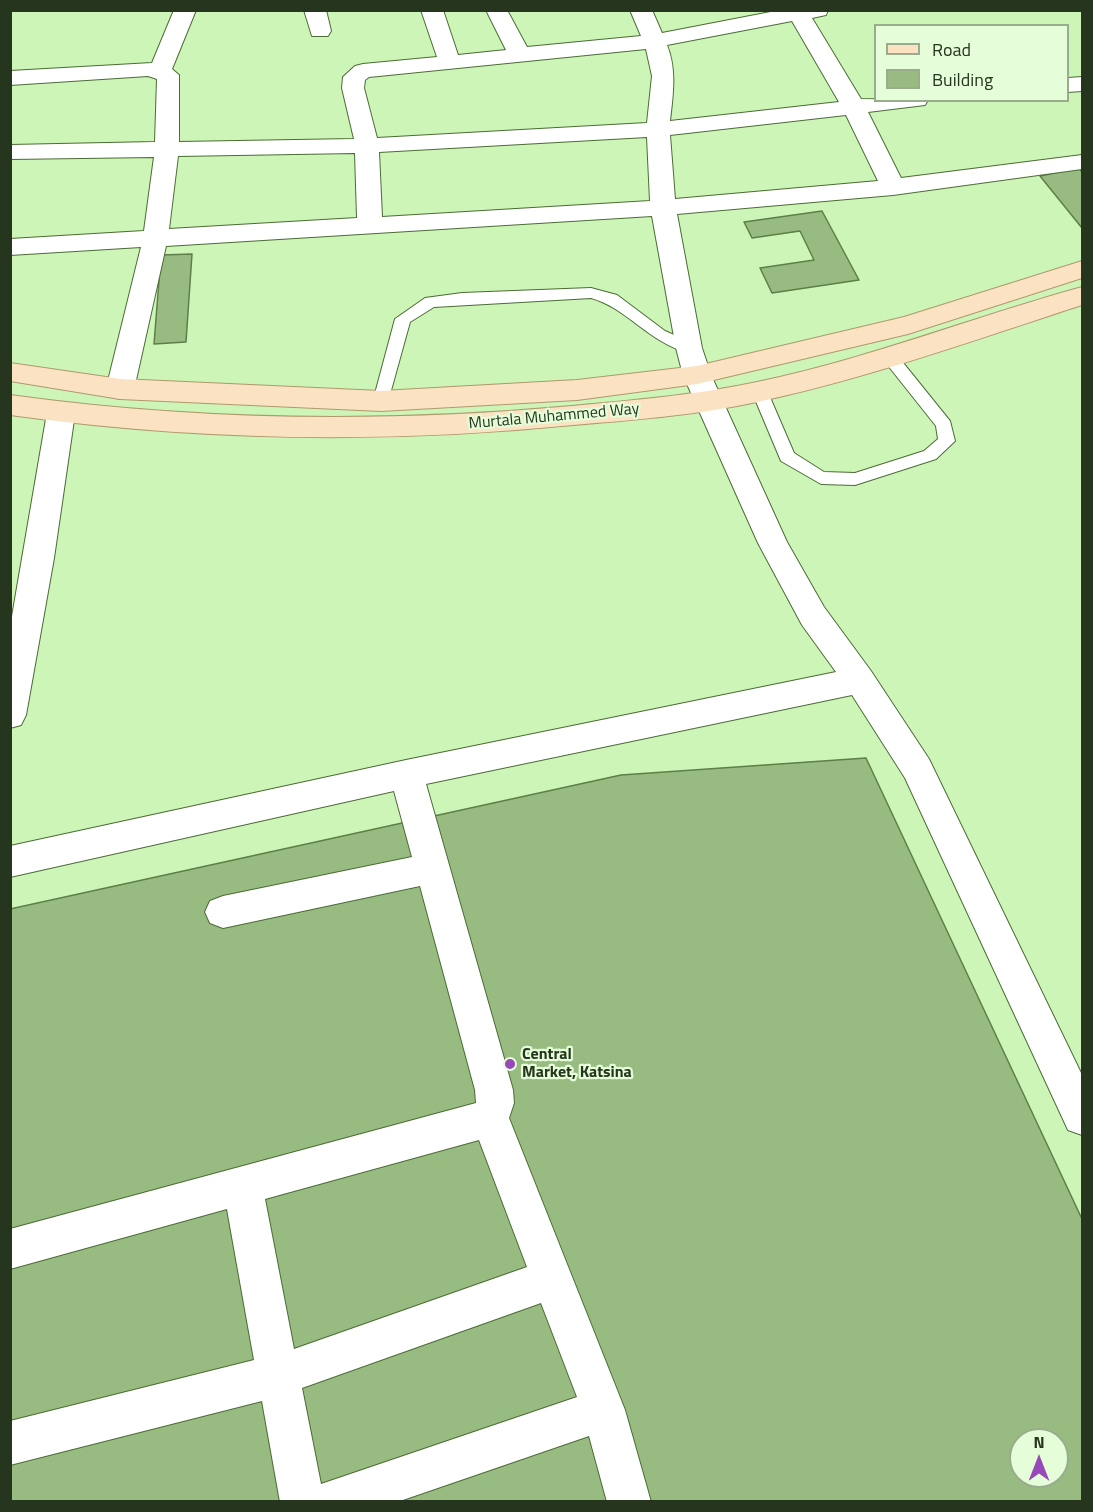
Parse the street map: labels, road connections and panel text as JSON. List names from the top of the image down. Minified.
{"streets":{"main road":["Murtala Muhammed Way"]},"places":["Central Market, Katsina"],"legend":["Road","Building"],"north":"top"}
